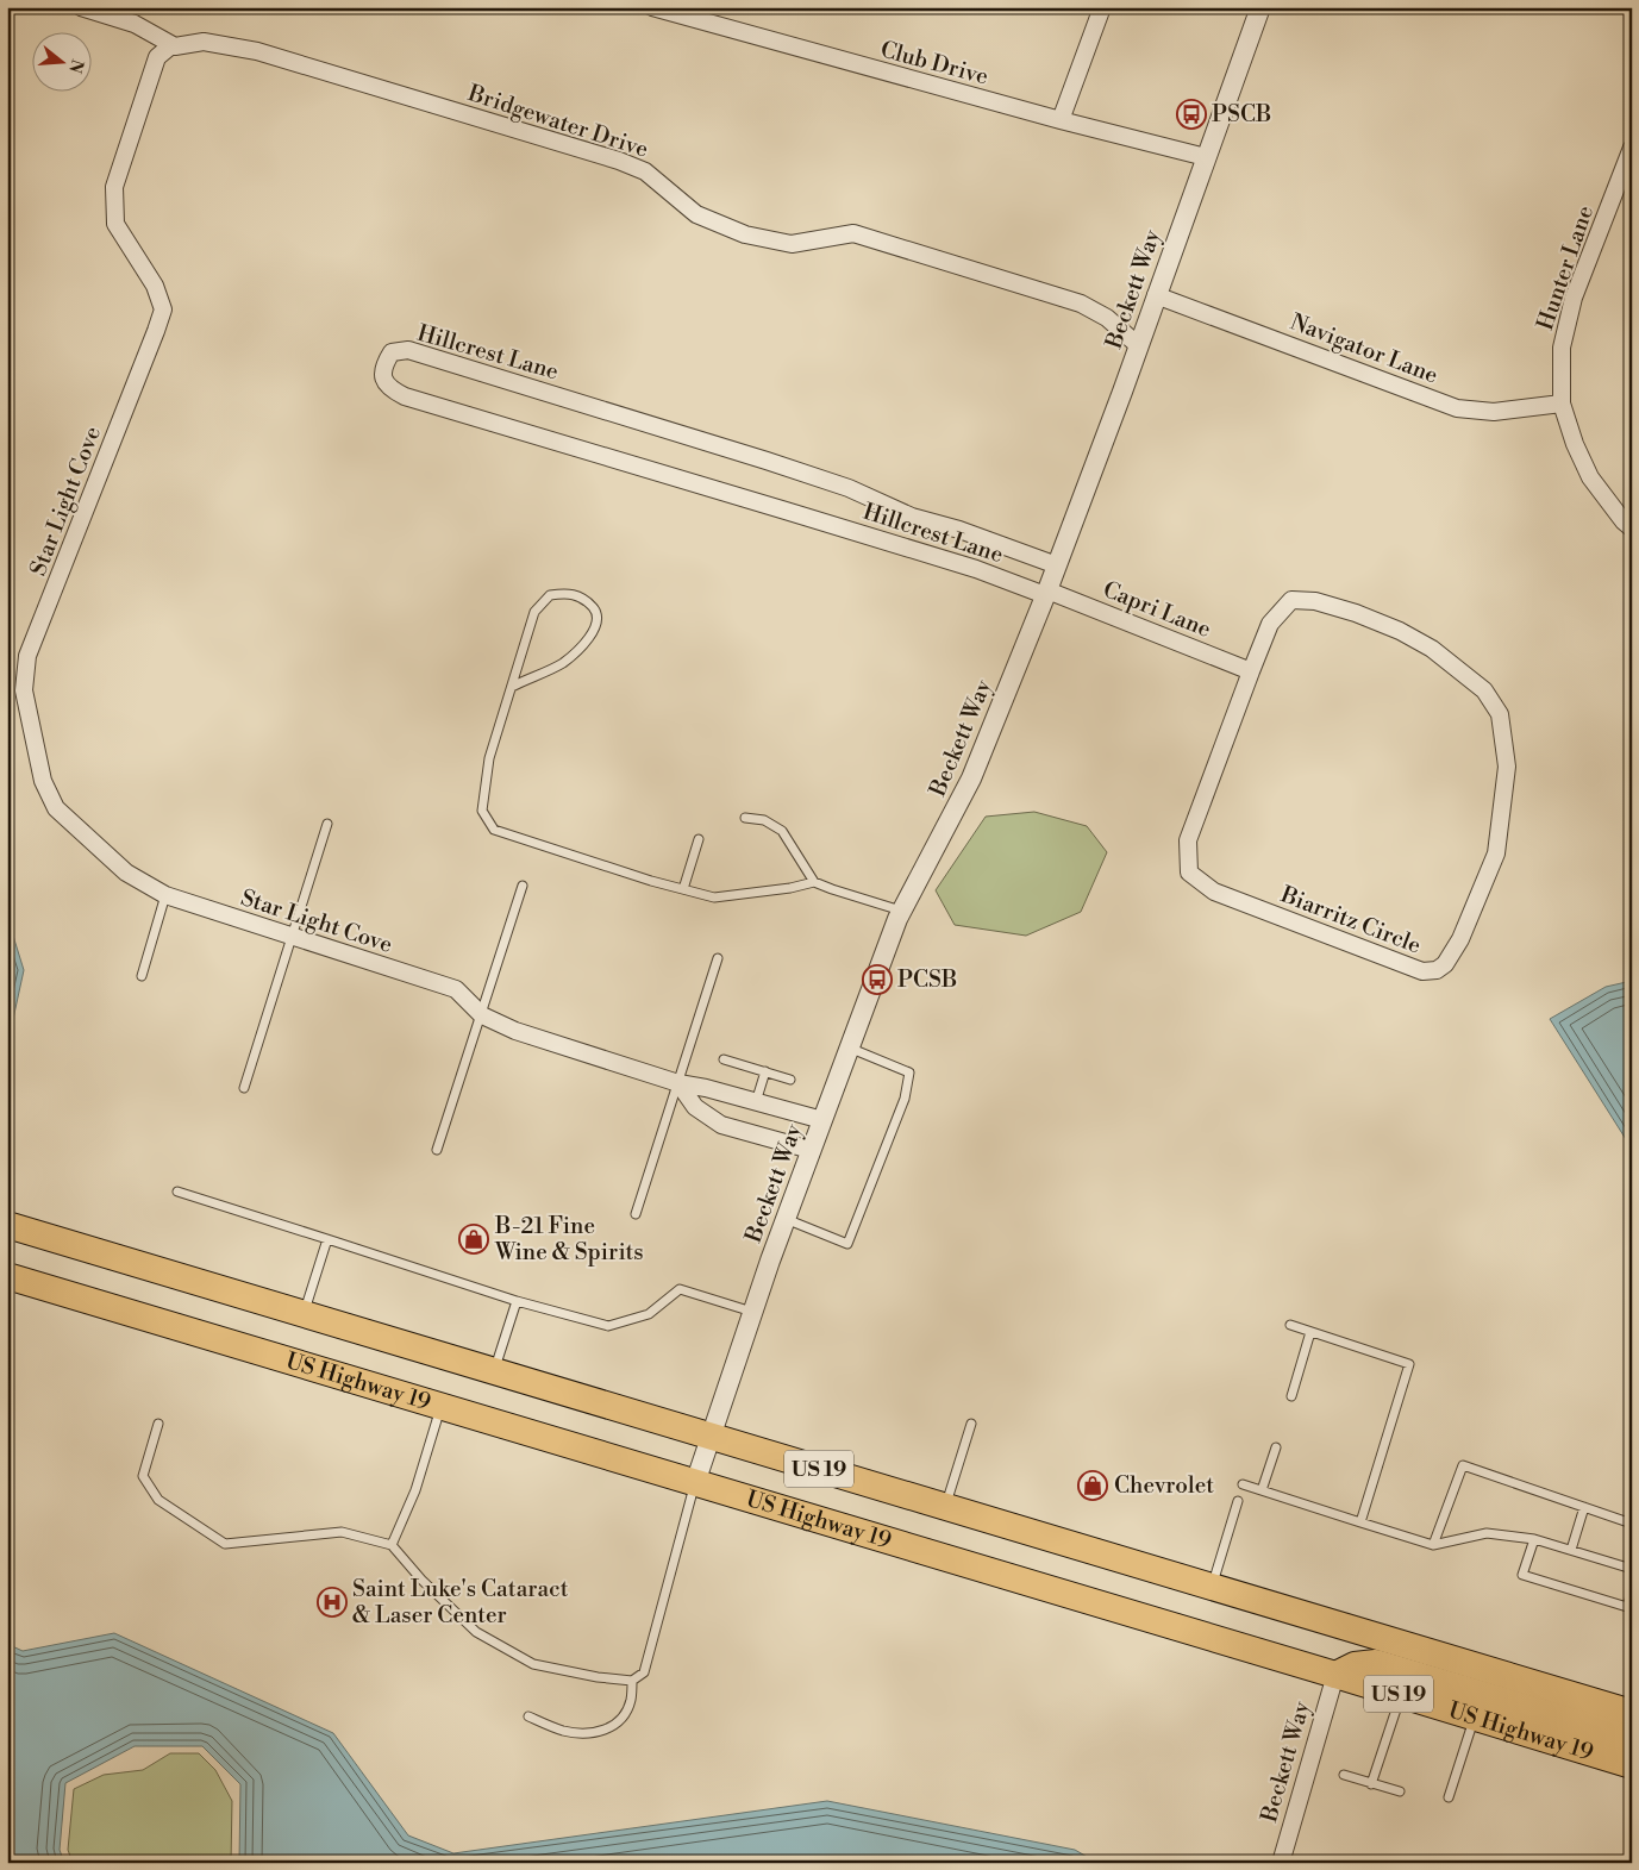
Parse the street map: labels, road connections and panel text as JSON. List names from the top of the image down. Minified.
{"streets":{"highway":["US Highway 19","US 19"],"street":["Club Drive","Bridgewater Drive","Hunter Lane","Beckett Way","Navigator Lane","Hillcrest Lane","Star Light Cove","Capri Lane","Biarritz Circle"]},"crossings":[["Club Drive","Beckett Way"],["Bridgewater Drive","Beckett Way"],["Bridgewater Drive","Star Light Cove"],["Hunter Lane","Navigator Lane"],["Beckett Way","Navigator Lane"],["Beckett Way","Hillcrest Lane"],["Beckett Way","Star Light Cove"],["Beckett Way","Capri Lane"],["Beckett Way","US Highway 19"],["Beckett Way","US 19"],["Hillcrest Lane","Capri Lane"],["Capri Lane","Biarritz Circle"]],"places":{"bus stop":["PSCB","PCSB"],"shop":["B-21 Fine Wine & Spirits","Chevrolet"],"hospital":["Saint Luke's Cataract & Laser Center"]},"north":"right"}
